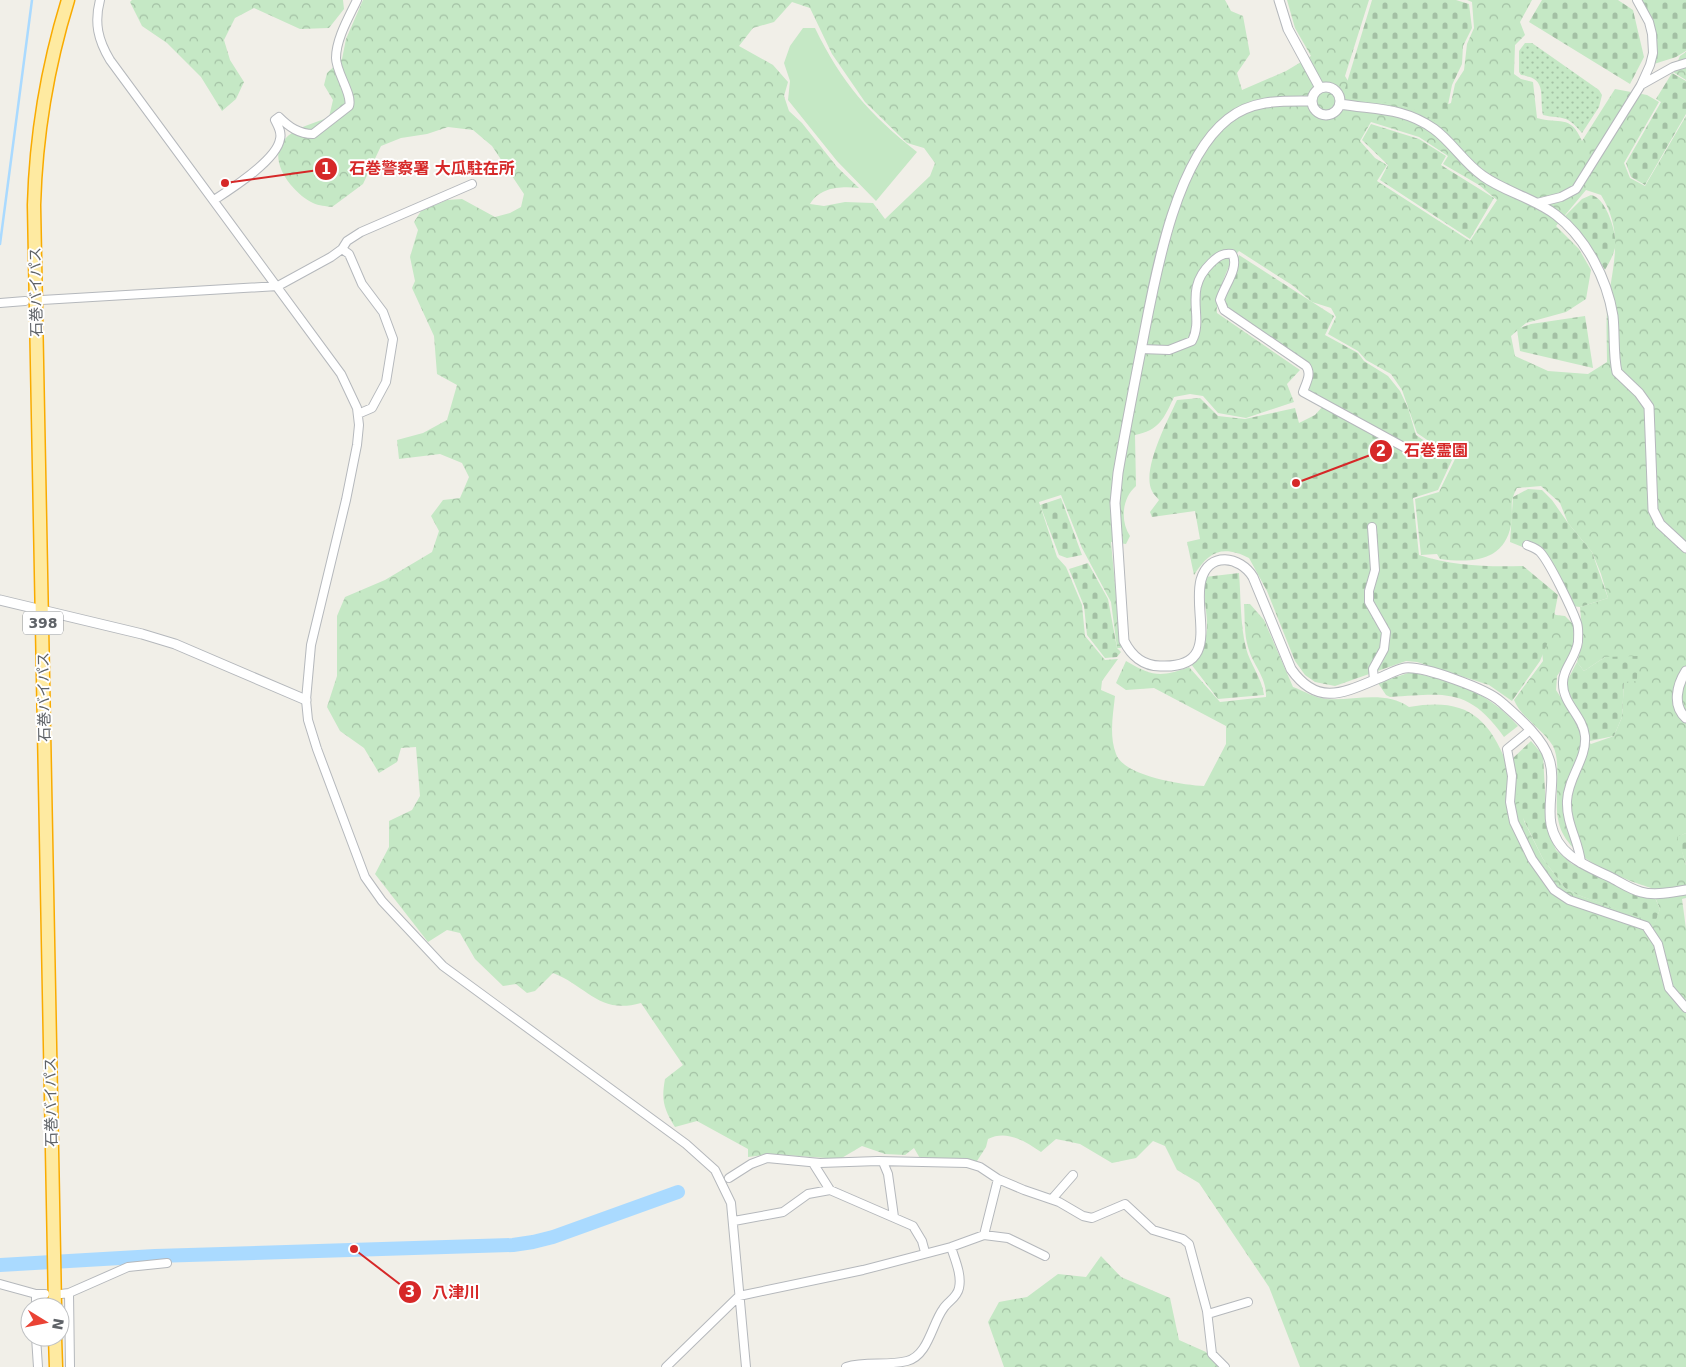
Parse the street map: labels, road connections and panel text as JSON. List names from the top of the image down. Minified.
{"streets":{"highway":["石巻バイパス","398"]},"places":["石巻警察署 大瓜駐在所","石巻霊園","八津川"],"north":"right"}
